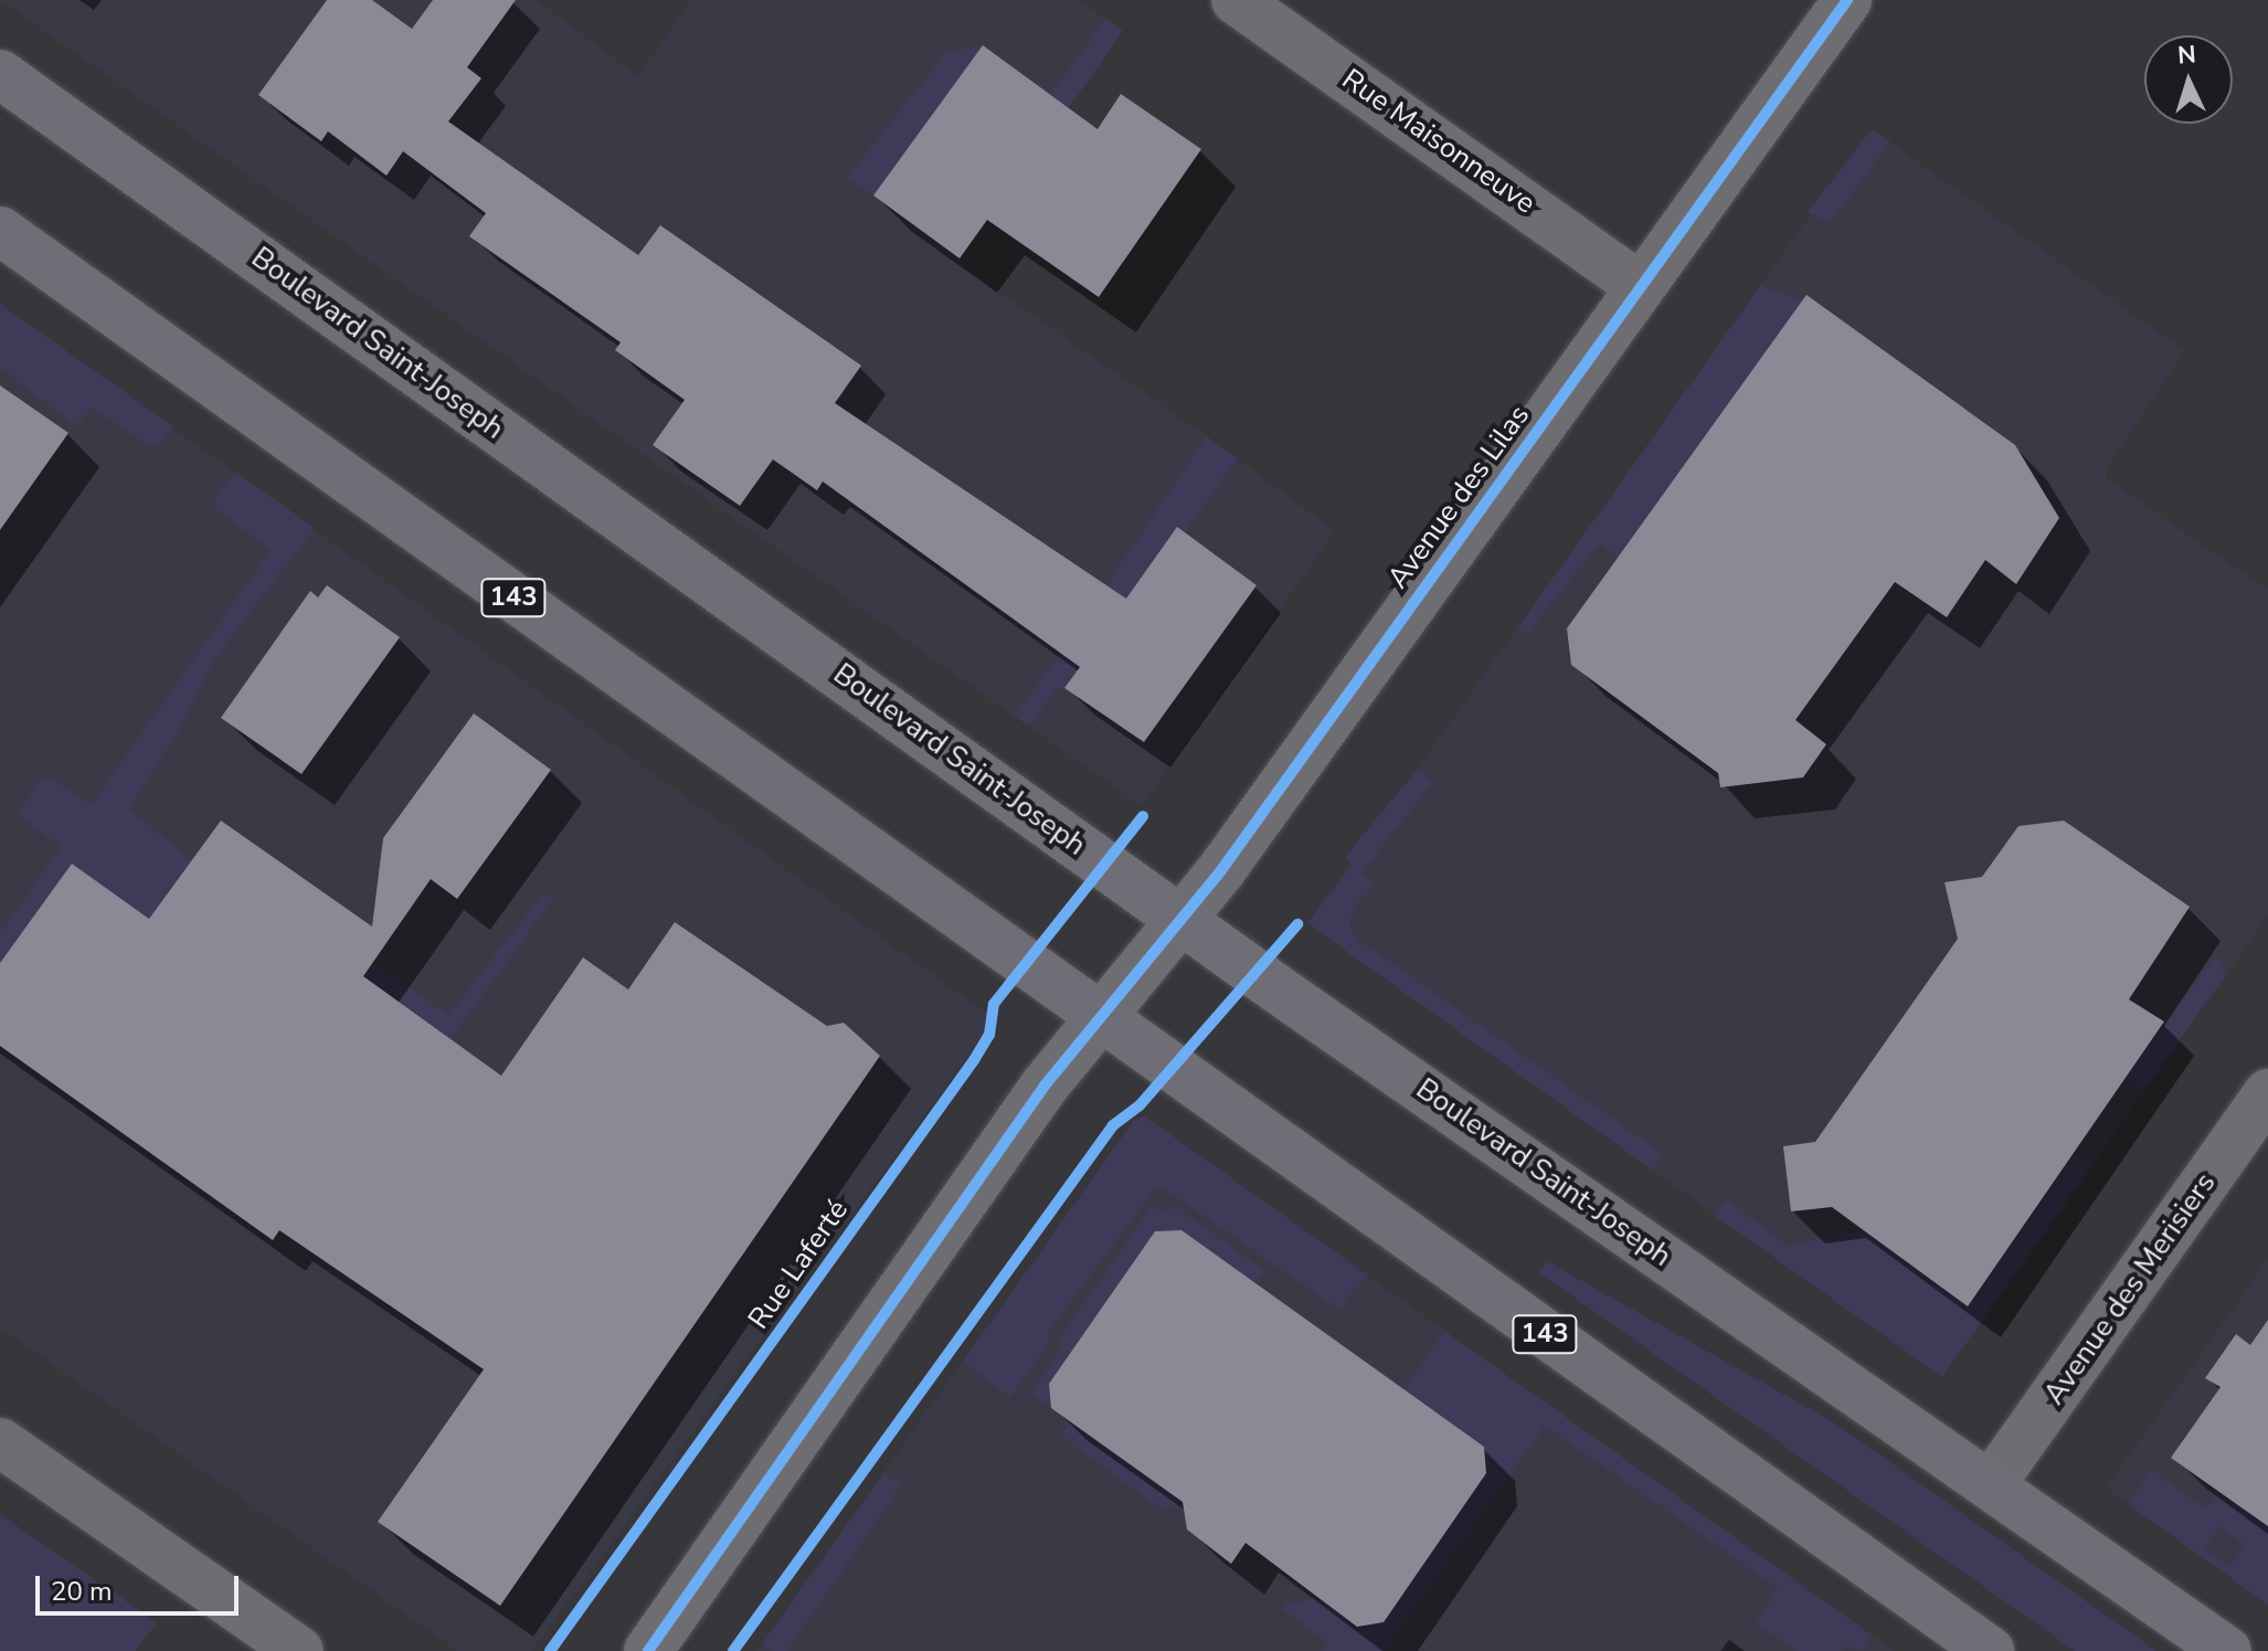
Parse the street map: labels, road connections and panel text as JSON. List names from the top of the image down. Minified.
{"streets":{"main road":["Boulevard Saint-Joseph","143"],"street":["Rue Maisonneuve","Avenue des Lilas","Avenue des Merisiers"],"cycle path":["Rue Laferté"]},"crossings":[["Rue Maisonneuve","Avenue des Lilas"],["Boulevard Saint-Joseph","Avenue des Lilas"],["Boulevard Saint-Joseph","Avenue des Merisiers"],["Avenue des Lilas","143"]],"scale_bar":"20 m","north":"top"}
